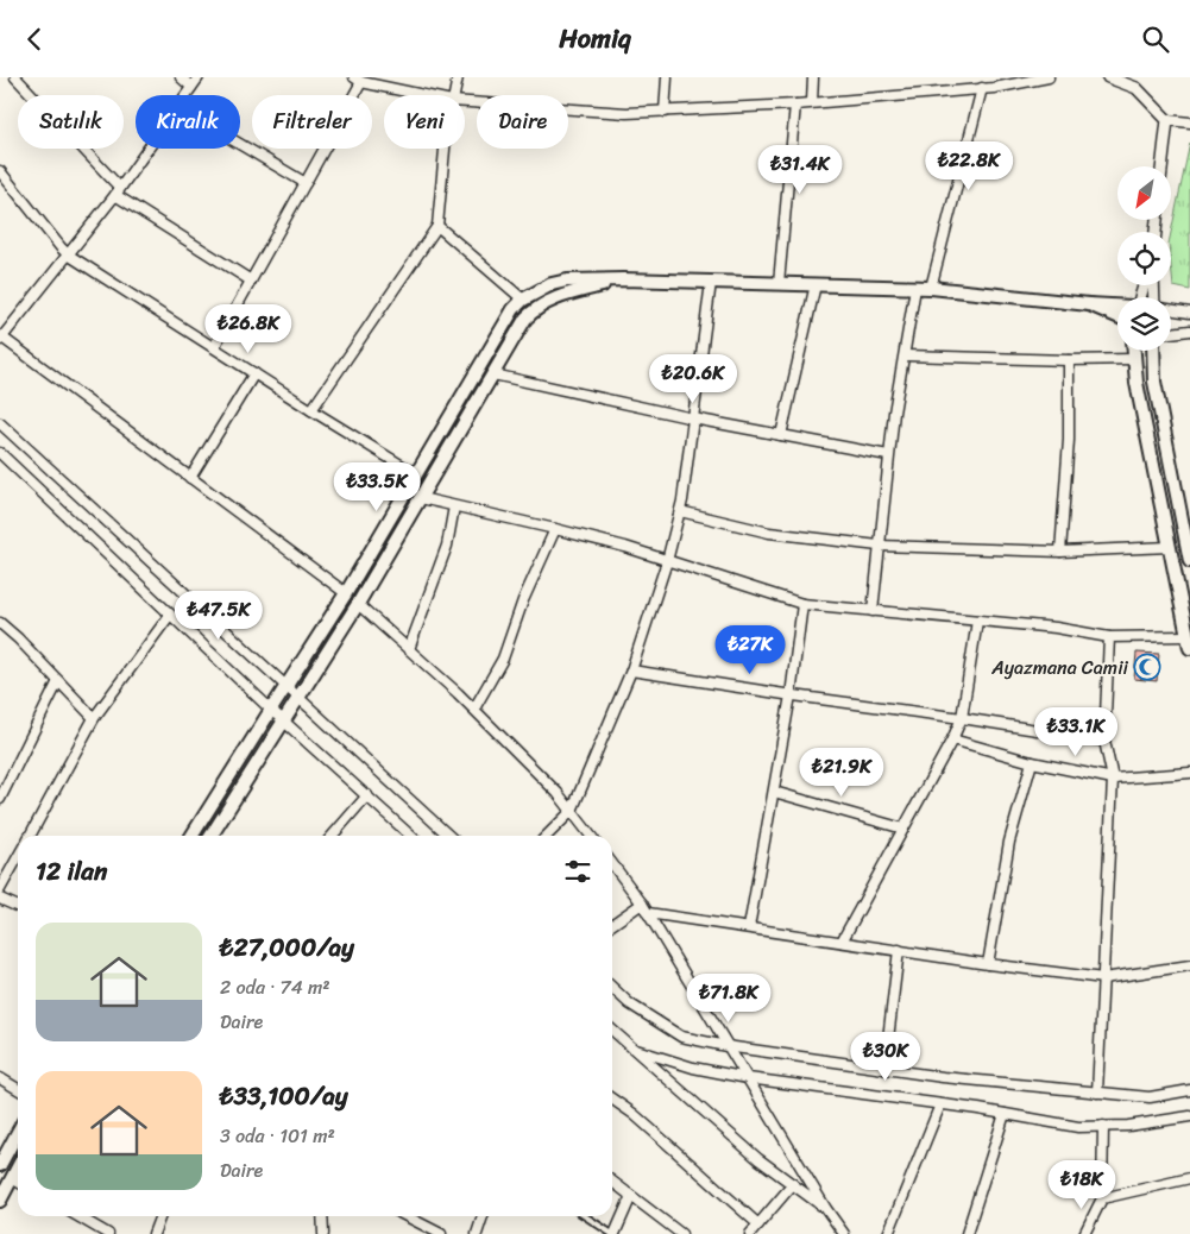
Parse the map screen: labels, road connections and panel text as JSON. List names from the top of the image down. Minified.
{"places":{"mosque":["Ayazmana Camii"]},"north":"bottom left","page":{"header":"Homiq","chip":["Satılık","Kiralık","Filtreler","Yeni","Daire"],"price":["₺22.8K","₺31.4K","₺26.8K","₺20.6K","₺33.5K","₺47.5K","₺27K","₺33.1K","₺21.9K","₺71.8K","₺30K","₺18K"],"heading":"12 ilan","list":[{"name":"₺27,000/ay","note":"2 oda · 74 m² · Daire"},{"name":"₺33,100/ay","note":"3 oda · 101 m² · Daire"}]}}
